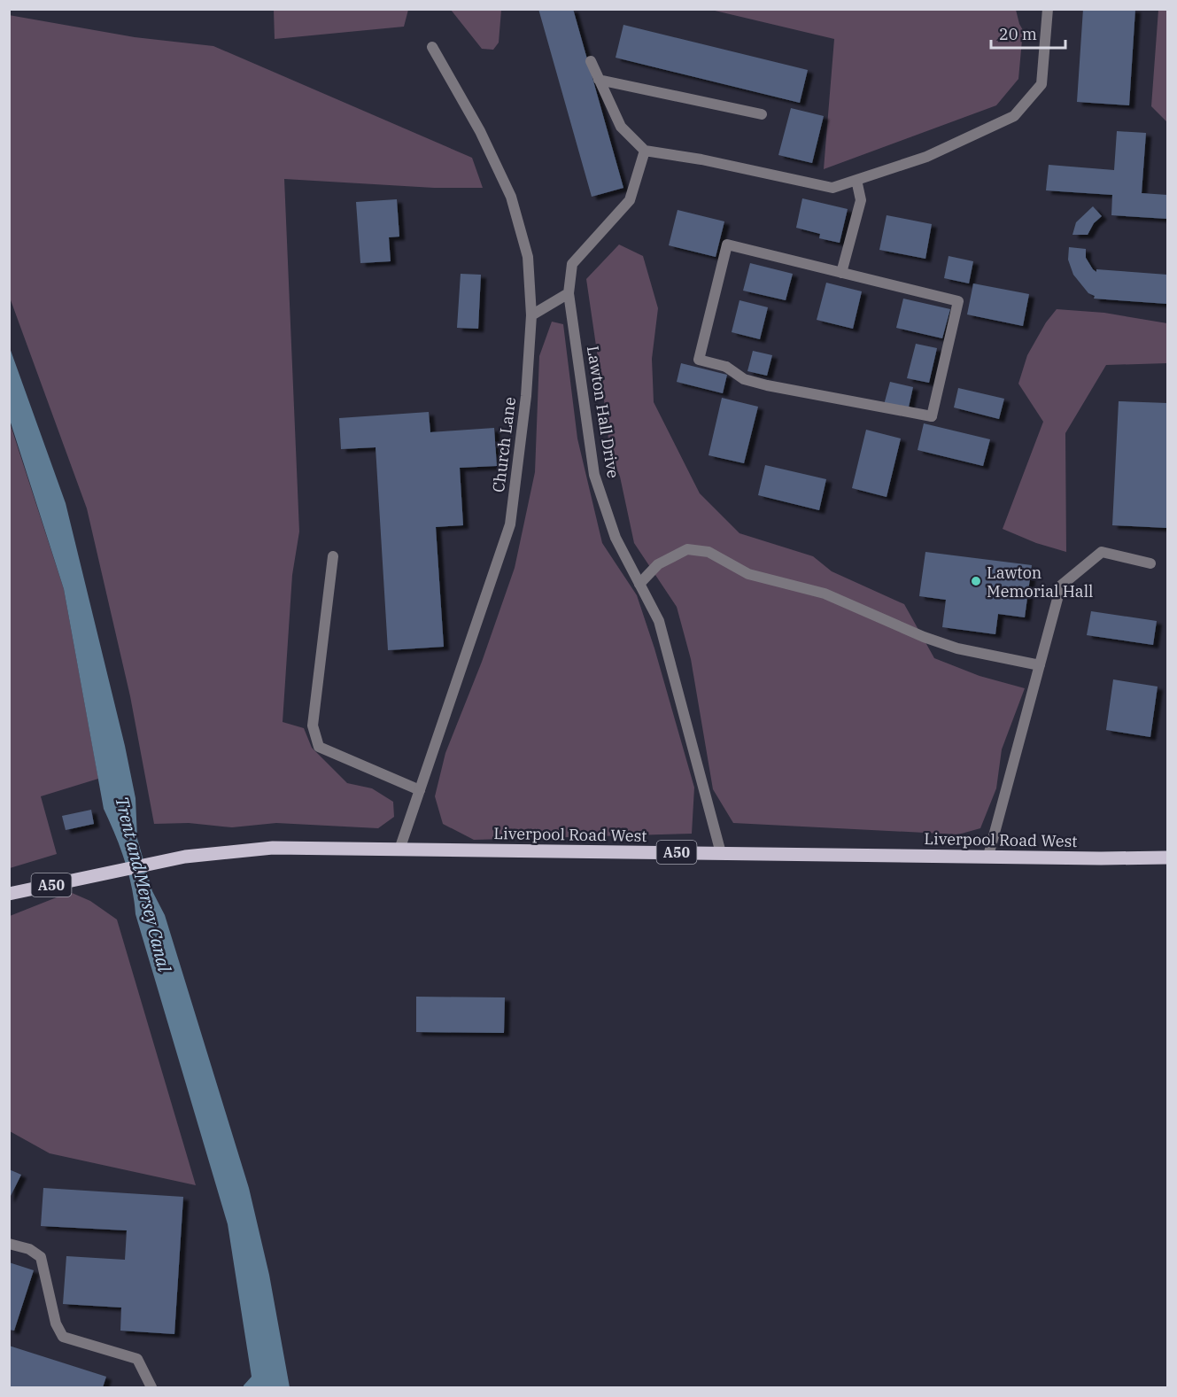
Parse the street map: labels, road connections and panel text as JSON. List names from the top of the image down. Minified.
{"streets":{"main road":["Liverpool Road West","A50"],"street":["Lawton Hall Drive","Church Lane"]},"crossings":[["Lawton Hall Drive","Liverpool Road West"],["Church Lane","Liverpool Road West"]],"water":["Trent and Mersey Canal"],"places":["Lawton Memorial Hall"],"scale_bar":"20 m"}
